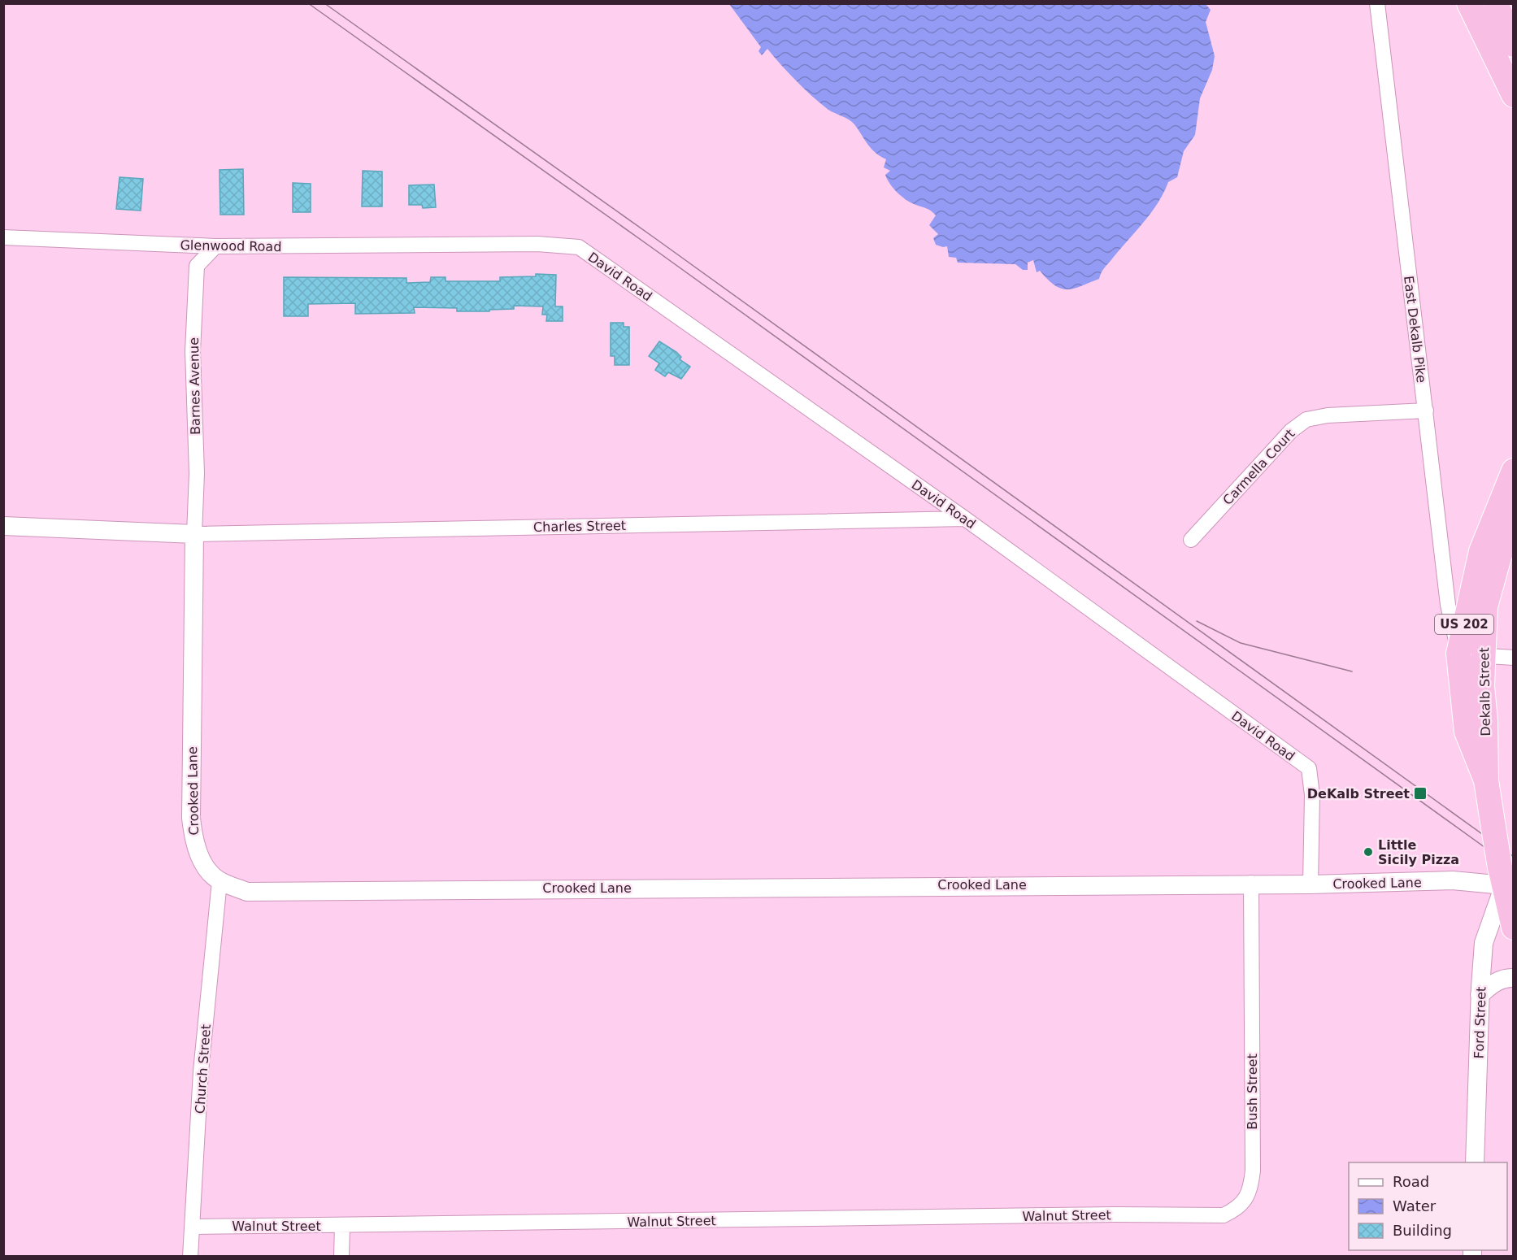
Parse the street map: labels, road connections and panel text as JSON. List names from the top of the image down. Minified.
{"streets":{"highway":["US 202","Dekalb Street"],"street":["Glenwood Road","David Road","East Dekalb Pike","Barnes Avenue","Carmella Court","Charles Street","Crooked Lane","Ford Street","Church Street","Bush Street","Walnut Street"]},"crossings":[["Glenwood Road","David Road"],["Glenwood Road","Barnes Avenue"],["David Road","Charles Street"],["David Road","Crooked Lane"],["East Dekalb Pike","Carmella Court"],["East Dekalb Pike","Dekalb Street"],["Barnes Avenue","Charles Street"],["Barnes Avenue","Crooked Lane"],["Charles Street","Crooked Lane"],["Dekalb Street","Crooked Lane"],["Dekalb Street","Ford Street"],["Crooked Lane","Ford Street"],["Crooked Lane","Church Street"],["Crooked Lane","Bush Street"],["Church Street","Walnut Street"],["Bush Street","Walnut Street"]],"places":{"transit":["DeKalb Street"],"other":["Little Sicily Pizza"]},"legend":["Road","Water","Building"]}
